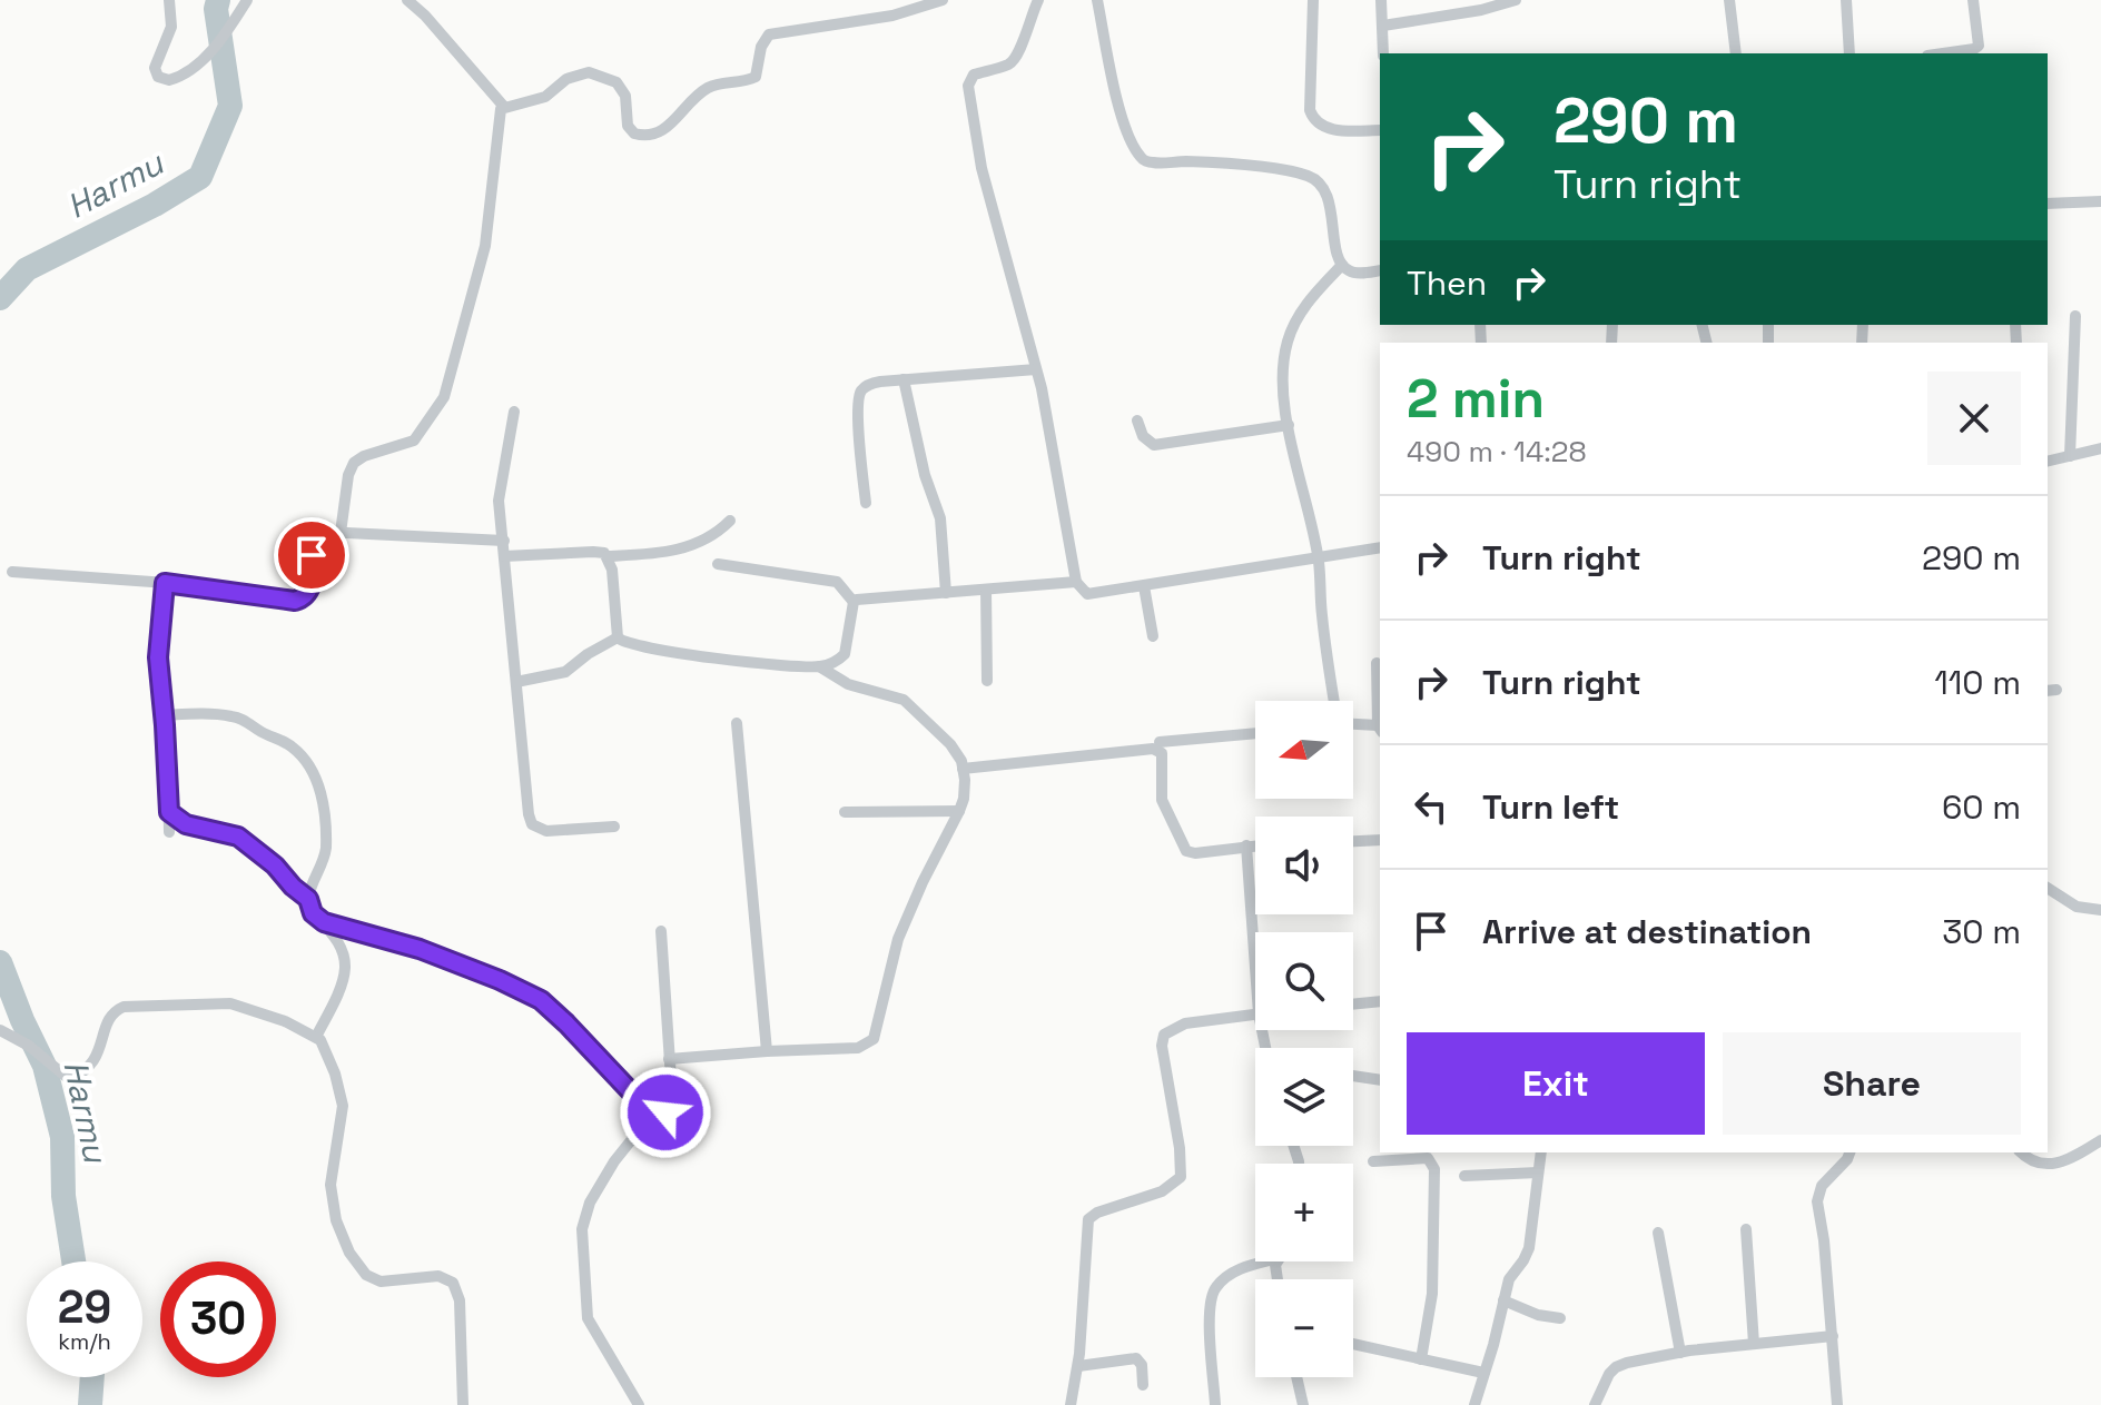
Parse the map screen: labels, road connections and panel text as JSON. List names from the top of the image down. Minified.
{"water":["Harmu"],"north":"left","page":{"turn":["290 m","Turn right"],"then":"Then","heading":["2 min","490 m · 14:28"],"list":[{"name":"Turn right","value":"290 m"},{"name":"Turn right","value":"110 m"},{"name":"Turn left","value":"60 m"},{"name":"Arrive at destination","value":"30 m"}],"map_buttons":["+","−"],"buttons":["Exit","Share"],"speed":"29 km/h","limit":"30"}}
